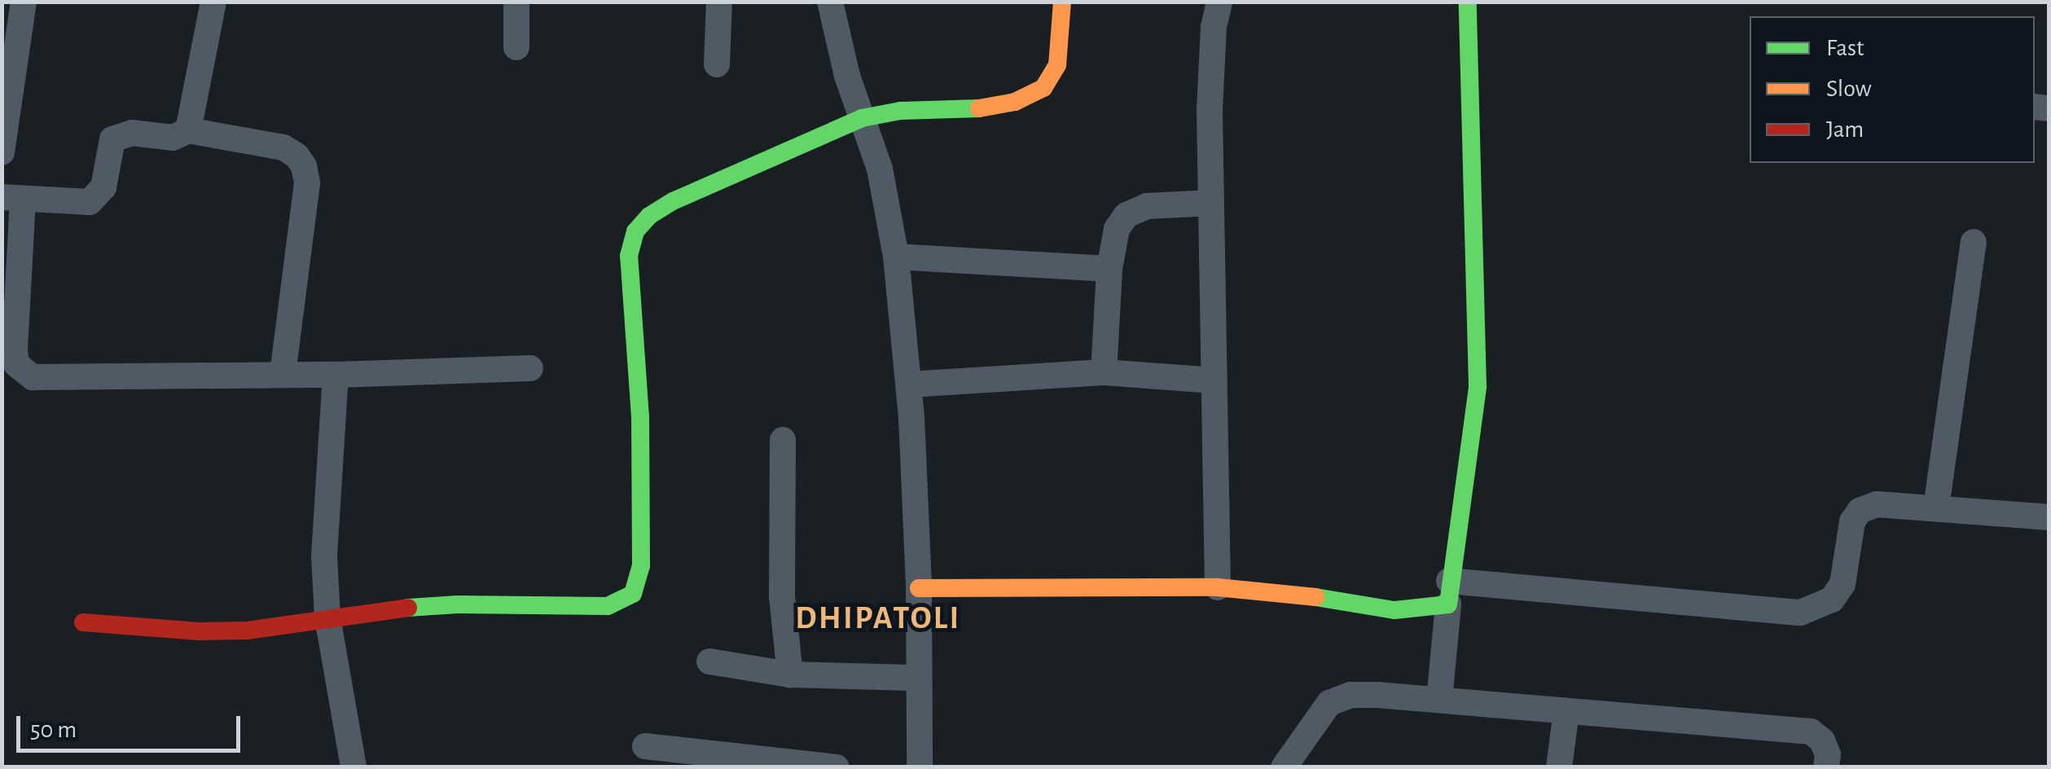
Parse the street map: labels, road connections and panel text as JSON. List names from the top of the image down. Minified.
{"districts":["DHIPATOLI"],"legend":["Fast","Slow","Jam"],"scale_bar":"50 m"}
